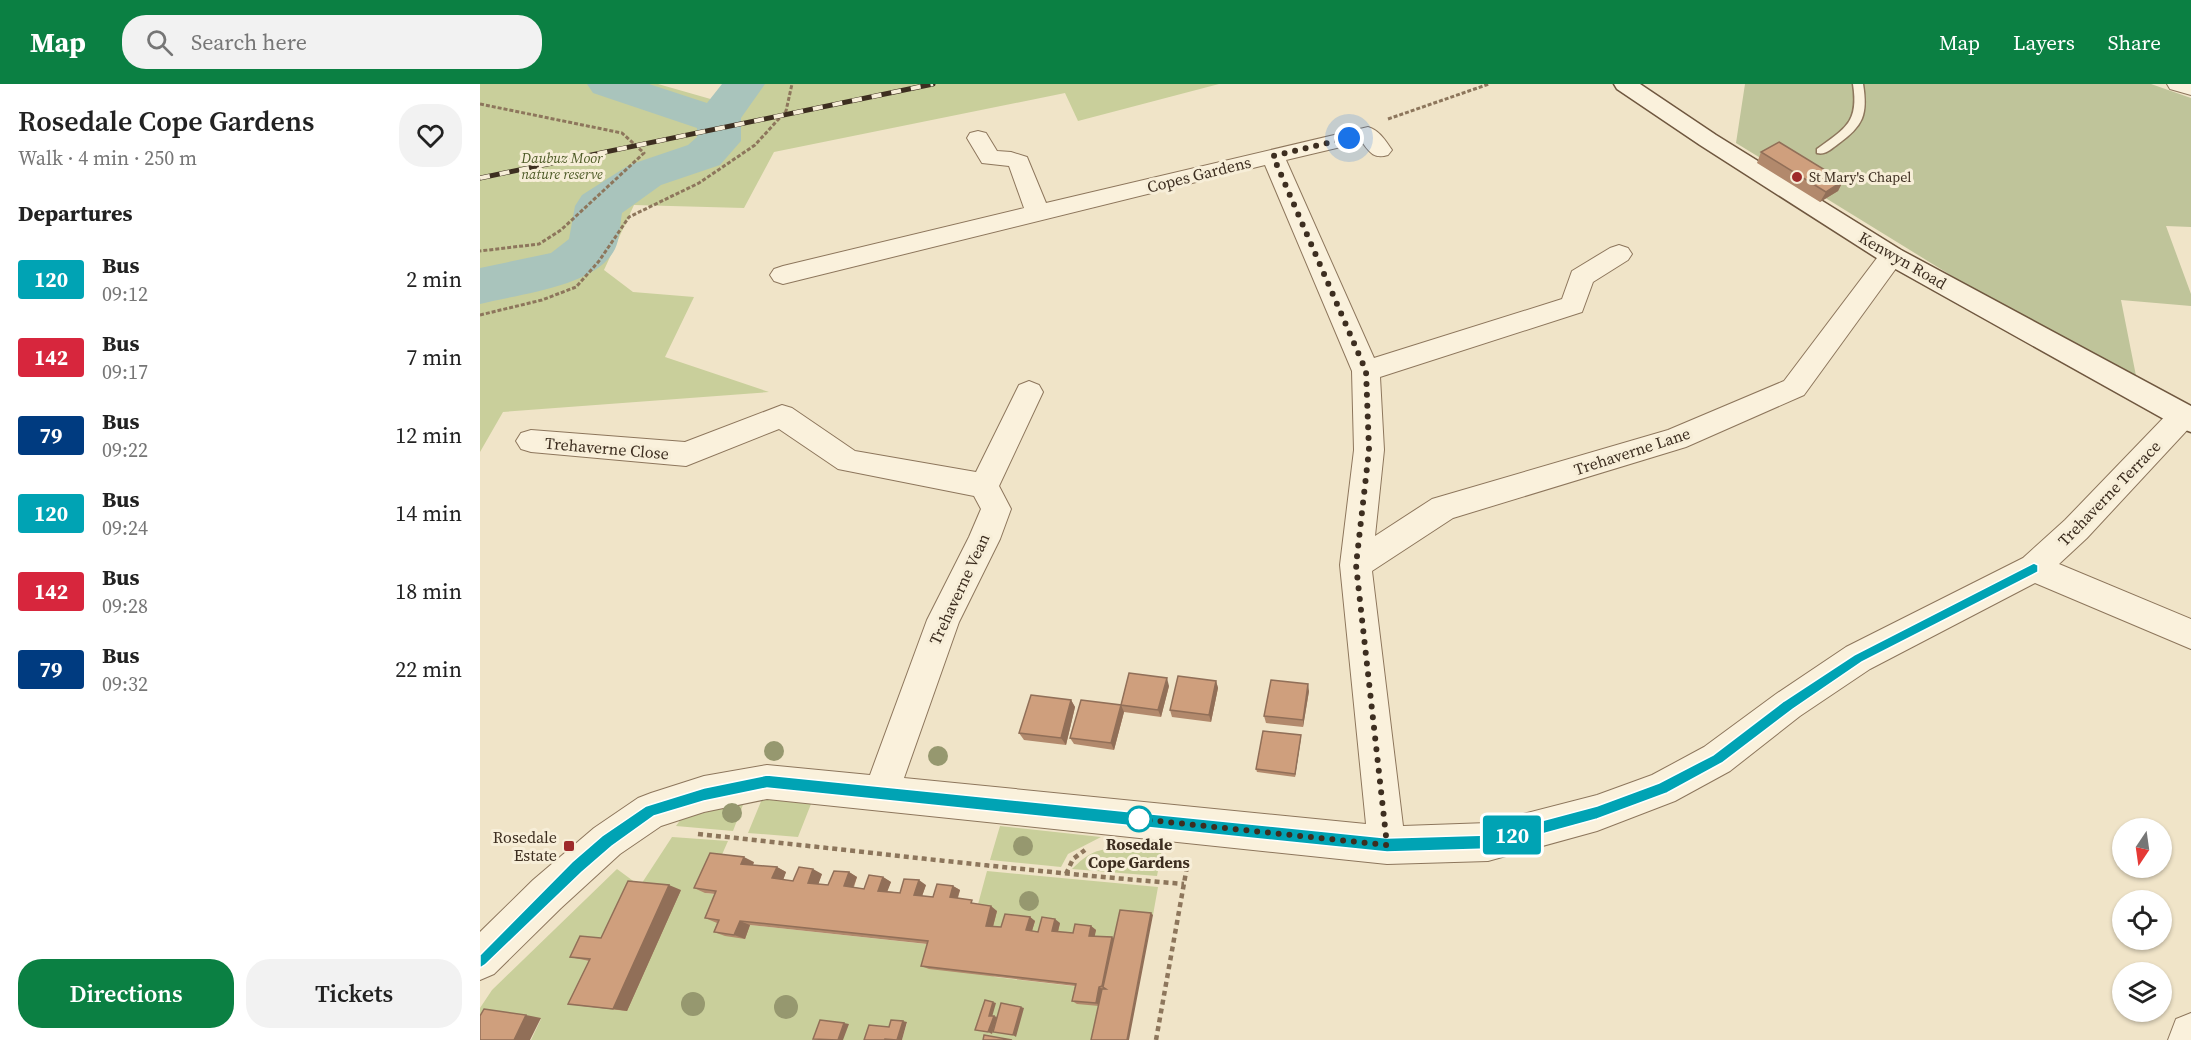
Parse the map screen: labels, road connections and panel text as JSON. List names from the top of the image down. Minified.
{"streets":{"main road":["Kenwyn Road"],"street":["Copes Gardens","Trehaverne Close","Trehaverne Lane","Trehaverne Terrace","Trehaverne Vean"]},"crossings":[["Copes Gardens","Trehaverne Lane"],["Copes Gardens","Trehaverne Terrace"],["Kenwyn Road","Trehaverne Lane"],["Kenwyn Road","Trehaverne Terrace"],["Trehaverne Close","Trehaverne Vean"],["Trehaverne Terrace","Trehaverne Vean"]],"parks":["Daubuz Moor nature reserve"],"places":{"other":["St Mary's Chapel","Rosedale Cope Gardens"],"transit":["Rosedale Estate"]},"lines":["bus line 120"],"north":"bottom","page":{"header":"Map","search":"Search here","nav":["Map","Layers","Share"],"heading":[["Rosedale Cope Gardens","Walk · 4 min · 250 m"],"Departures"],"on_map":"120","list":[{"mark":"120","name":"Bus","note":"09:12","value":"2 min"},{"mark":"142","name":"Bus","note":"09:17","value":"7 min"},{"mark":"79","name":"Bus","note":"09:22","value":"12 min"},{"mark":"120","name":"Bus","note":"09:24","value":"14 min"},{"mark":"142","name":"Bus","note":"09:28","value":"18 min"},{"mark":"79","name":"Bus","note":"09:32","value":"22 min"}],"buttons":["Directions","Tickets"]}}
